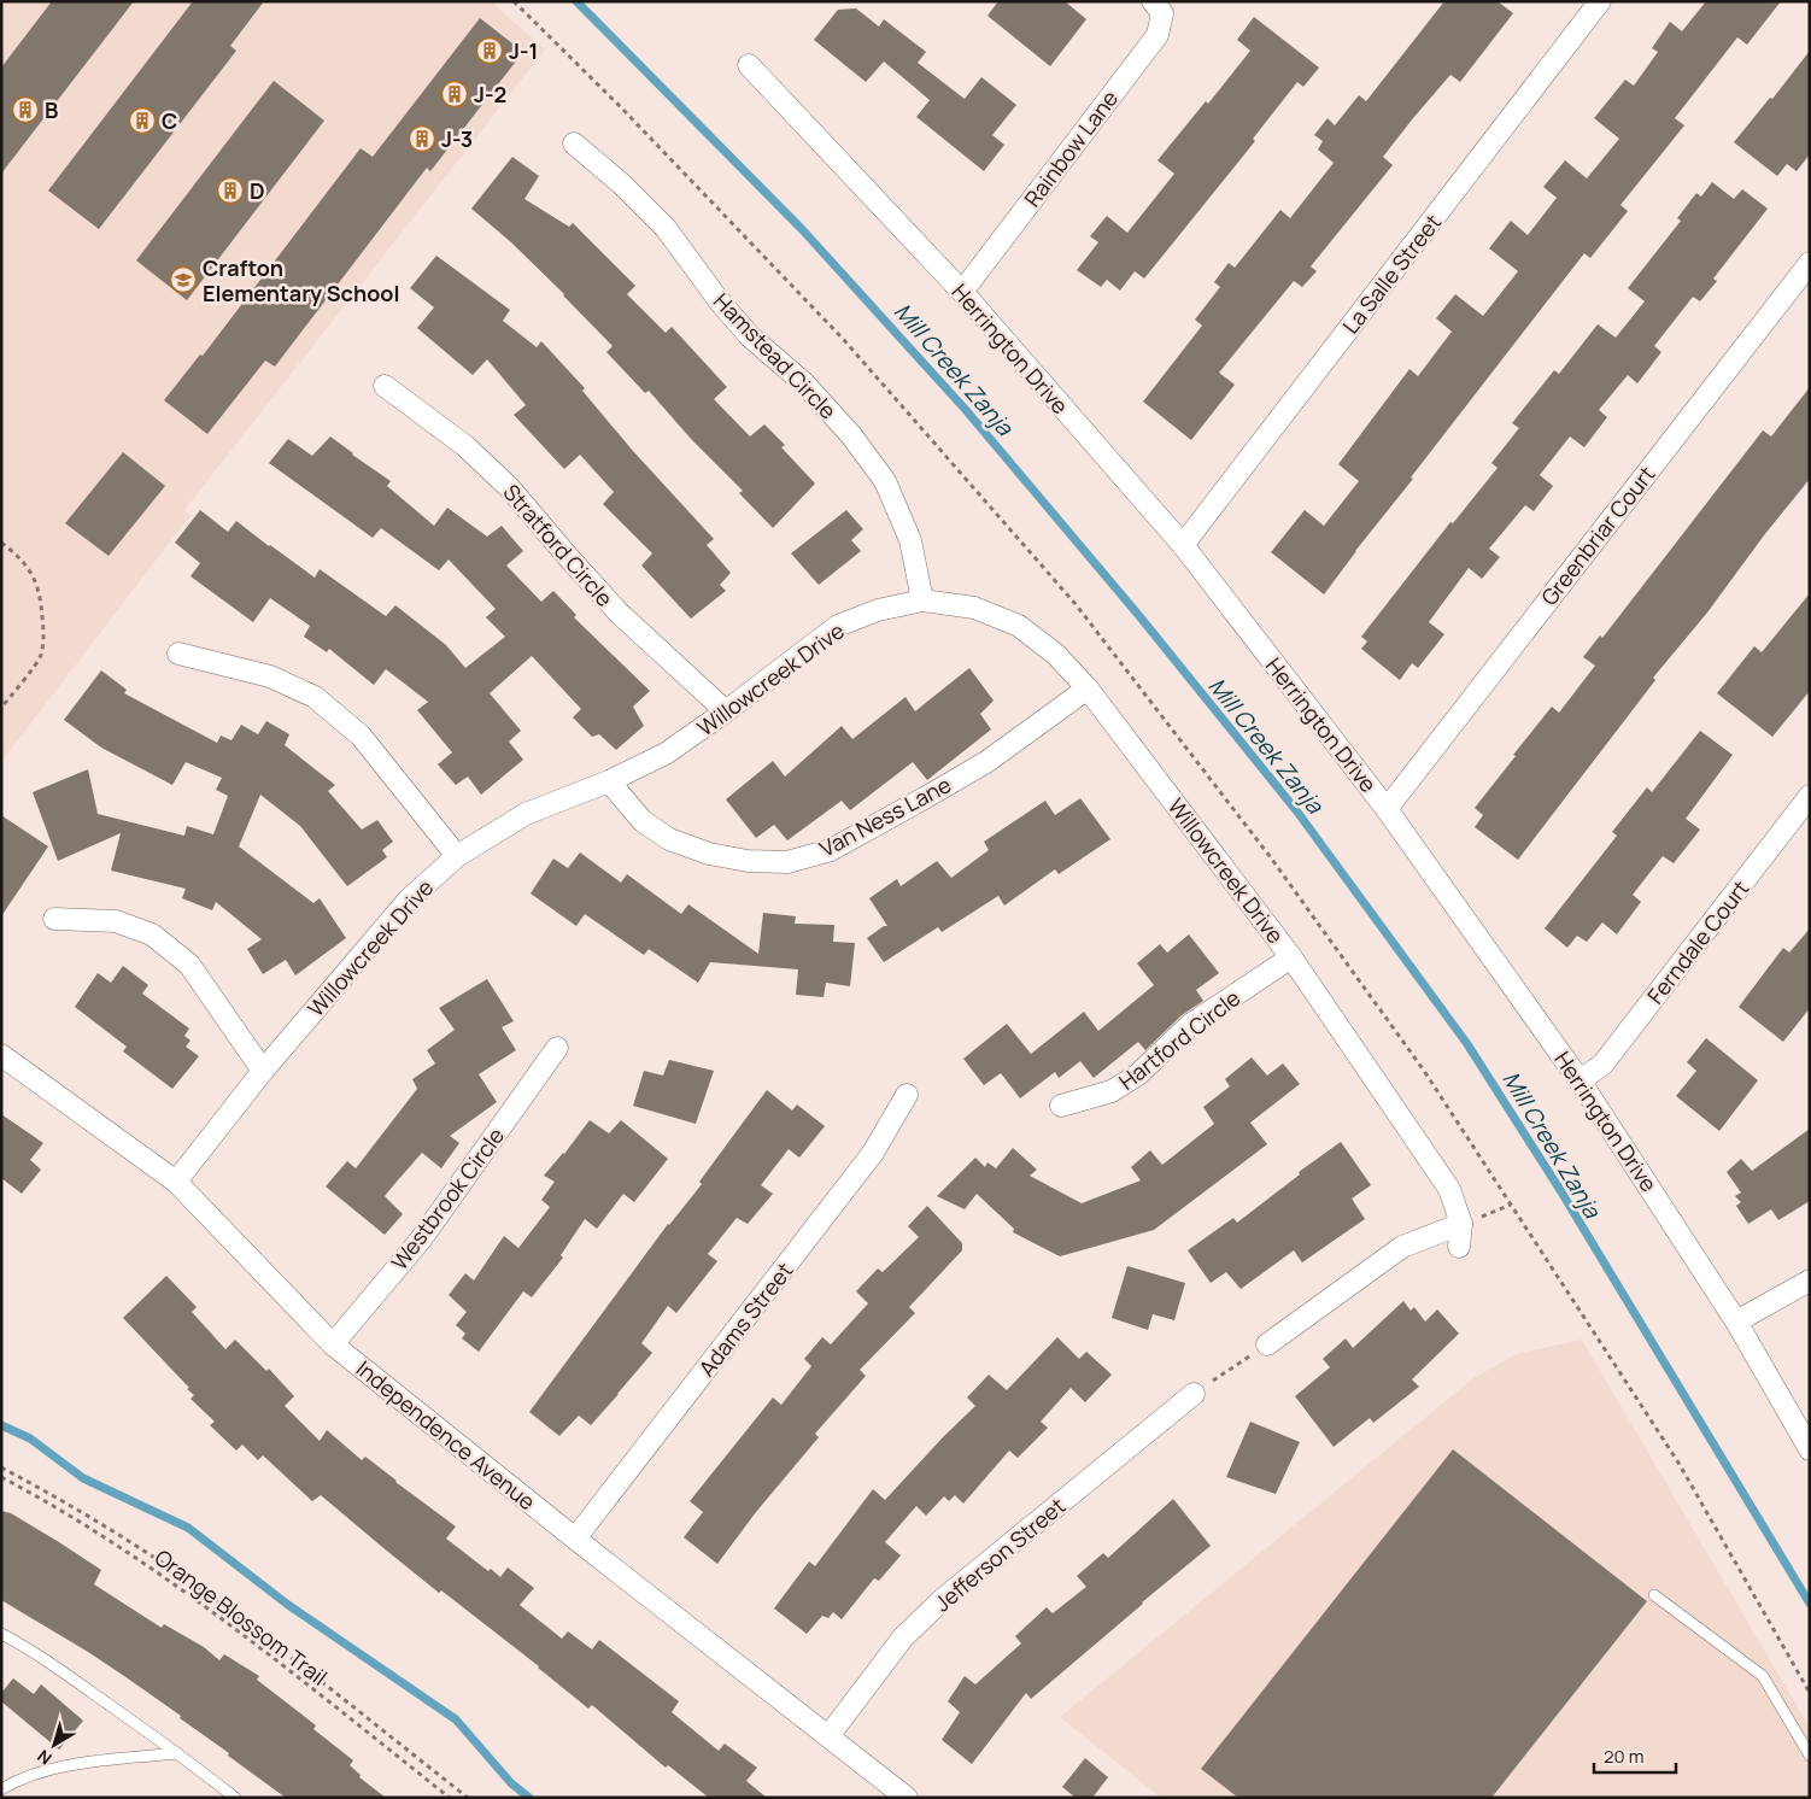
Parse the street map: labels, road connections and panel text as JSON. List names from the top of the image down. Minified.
{"streets":{"street":["Rainbow Lane","La Salle Street","Herrington Drive","Hamstead Circle","Greenbriar Court","Stratford Circle","Willowcreek Drive","Van Ness Lane","Ferndale Court","Hartford Circle","Westbrook Circle","Adams Street","Independence Avenue","Jefferson Street"],"path":["Orange Blossom Trail"]},"crossings":[["Rainbow Lane","Herrington Drive"],["La Salle Street","Herrington Drive"],["Herrington Drive","Greenbriar Court"],["Herrington Drive","Ferndale Court"],["Hamstead Circle","Willowcreek Drive"],["Stratford Circle","Willowcreek Drive"],["Willowcreek Drive","Van Ness Lane"],["Willowcreek Drive","Hartford Circle"],["Willowcreek Drive","Independence Avenue"],["Westbrook Circle","Independence Avenue"],["Adams Street","Independence Avenue"],["Independence Avenue","Jefferson Street"]],"water":["Mill Creek Zanja"],"places":{"building":["J-1","J-2","B","C","J-3","D"],"school or university":["Crafton Elementary School"]},"scale_bar":"20 m","north":"bottom left"}
